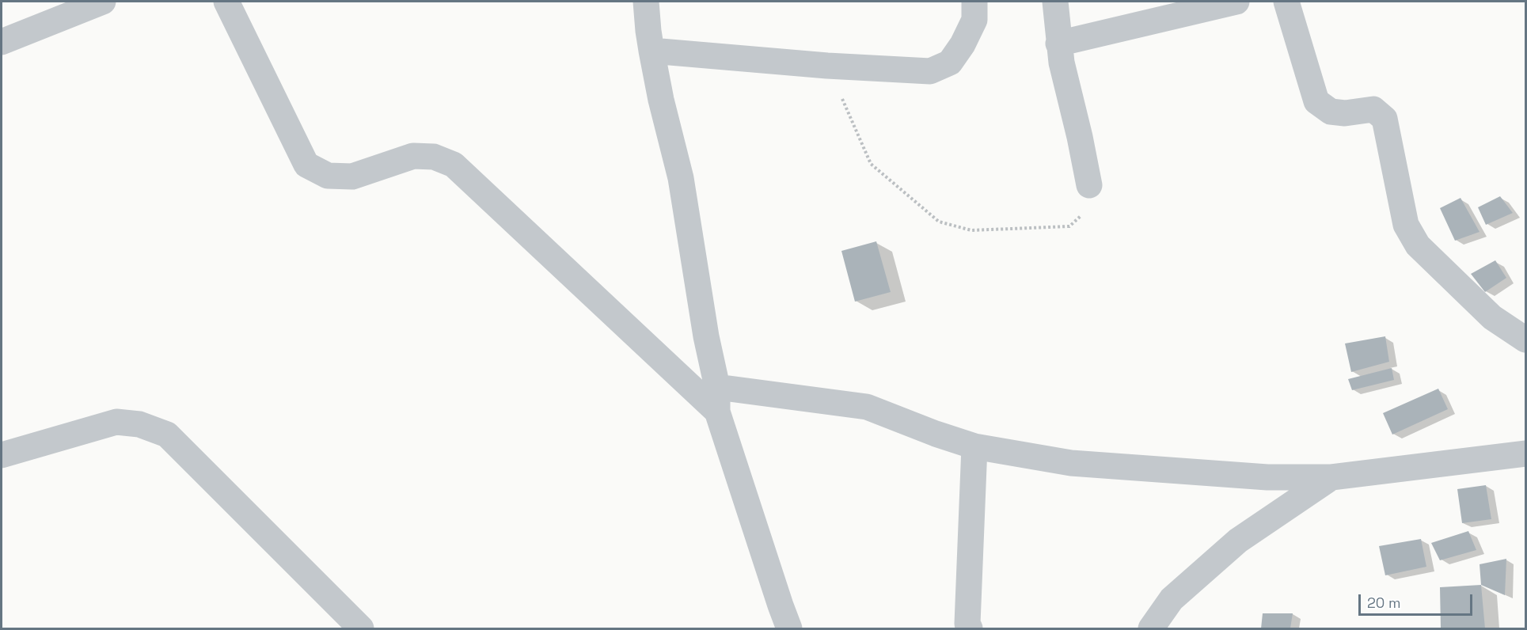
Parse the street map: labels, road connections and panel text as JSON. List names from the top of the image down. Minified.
{"scale_bar":"20 m"}
